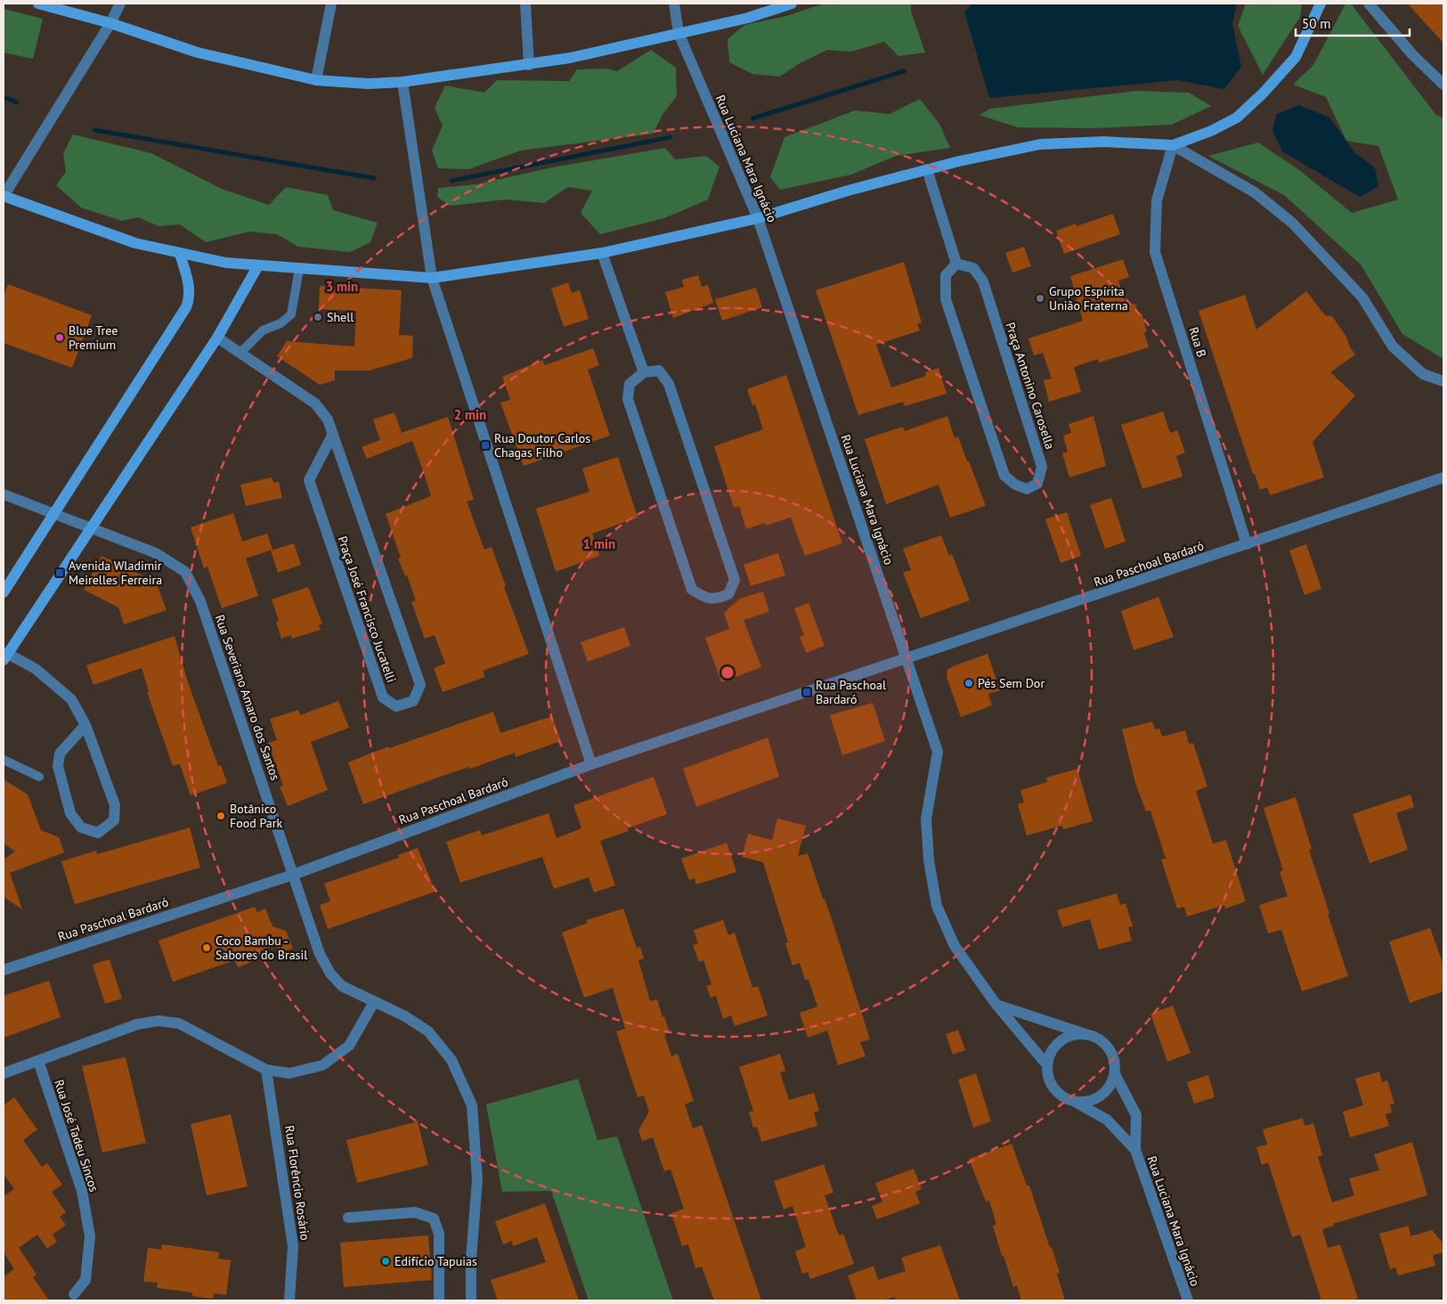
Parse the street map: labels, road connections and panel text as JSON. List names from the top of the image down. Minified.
{"streets":{"street":["Rua Luciana Mara Ignácio","Rua B","Praça Antonino Carosella","Rua Paschoal Bardaró","Praça José Francisco Jucatelli","Rua Severiano Amaro dos Santos","Rua José Tadeu Sincos","Rua Florêncio Rosário"]},"crossings":[["Rua Luciana Mara Ignácio","Rua Paschoal Bardaró"],["Rua B","Rua Paschoal Bardaró"],["Rua Paschoal Bardaró","Rua Severiano Amaro dos Santos"]],"places":{"other":["Grupo Espírita União Fraterna","Shell","Blue Tree Premium","Pés Sem Dor","Botânico Food Park","Coco Bambu - Sabores do Brasil","Edifício Tapuias"],"transit":["Rua Doutor Carlos Chagas Filho","Avenida Wladimir Meirelles Ferreira","Rua Paschoal Bardaró"]},"scale_bar":"50 m","rings":["3 min","2 min","1 min"]}
